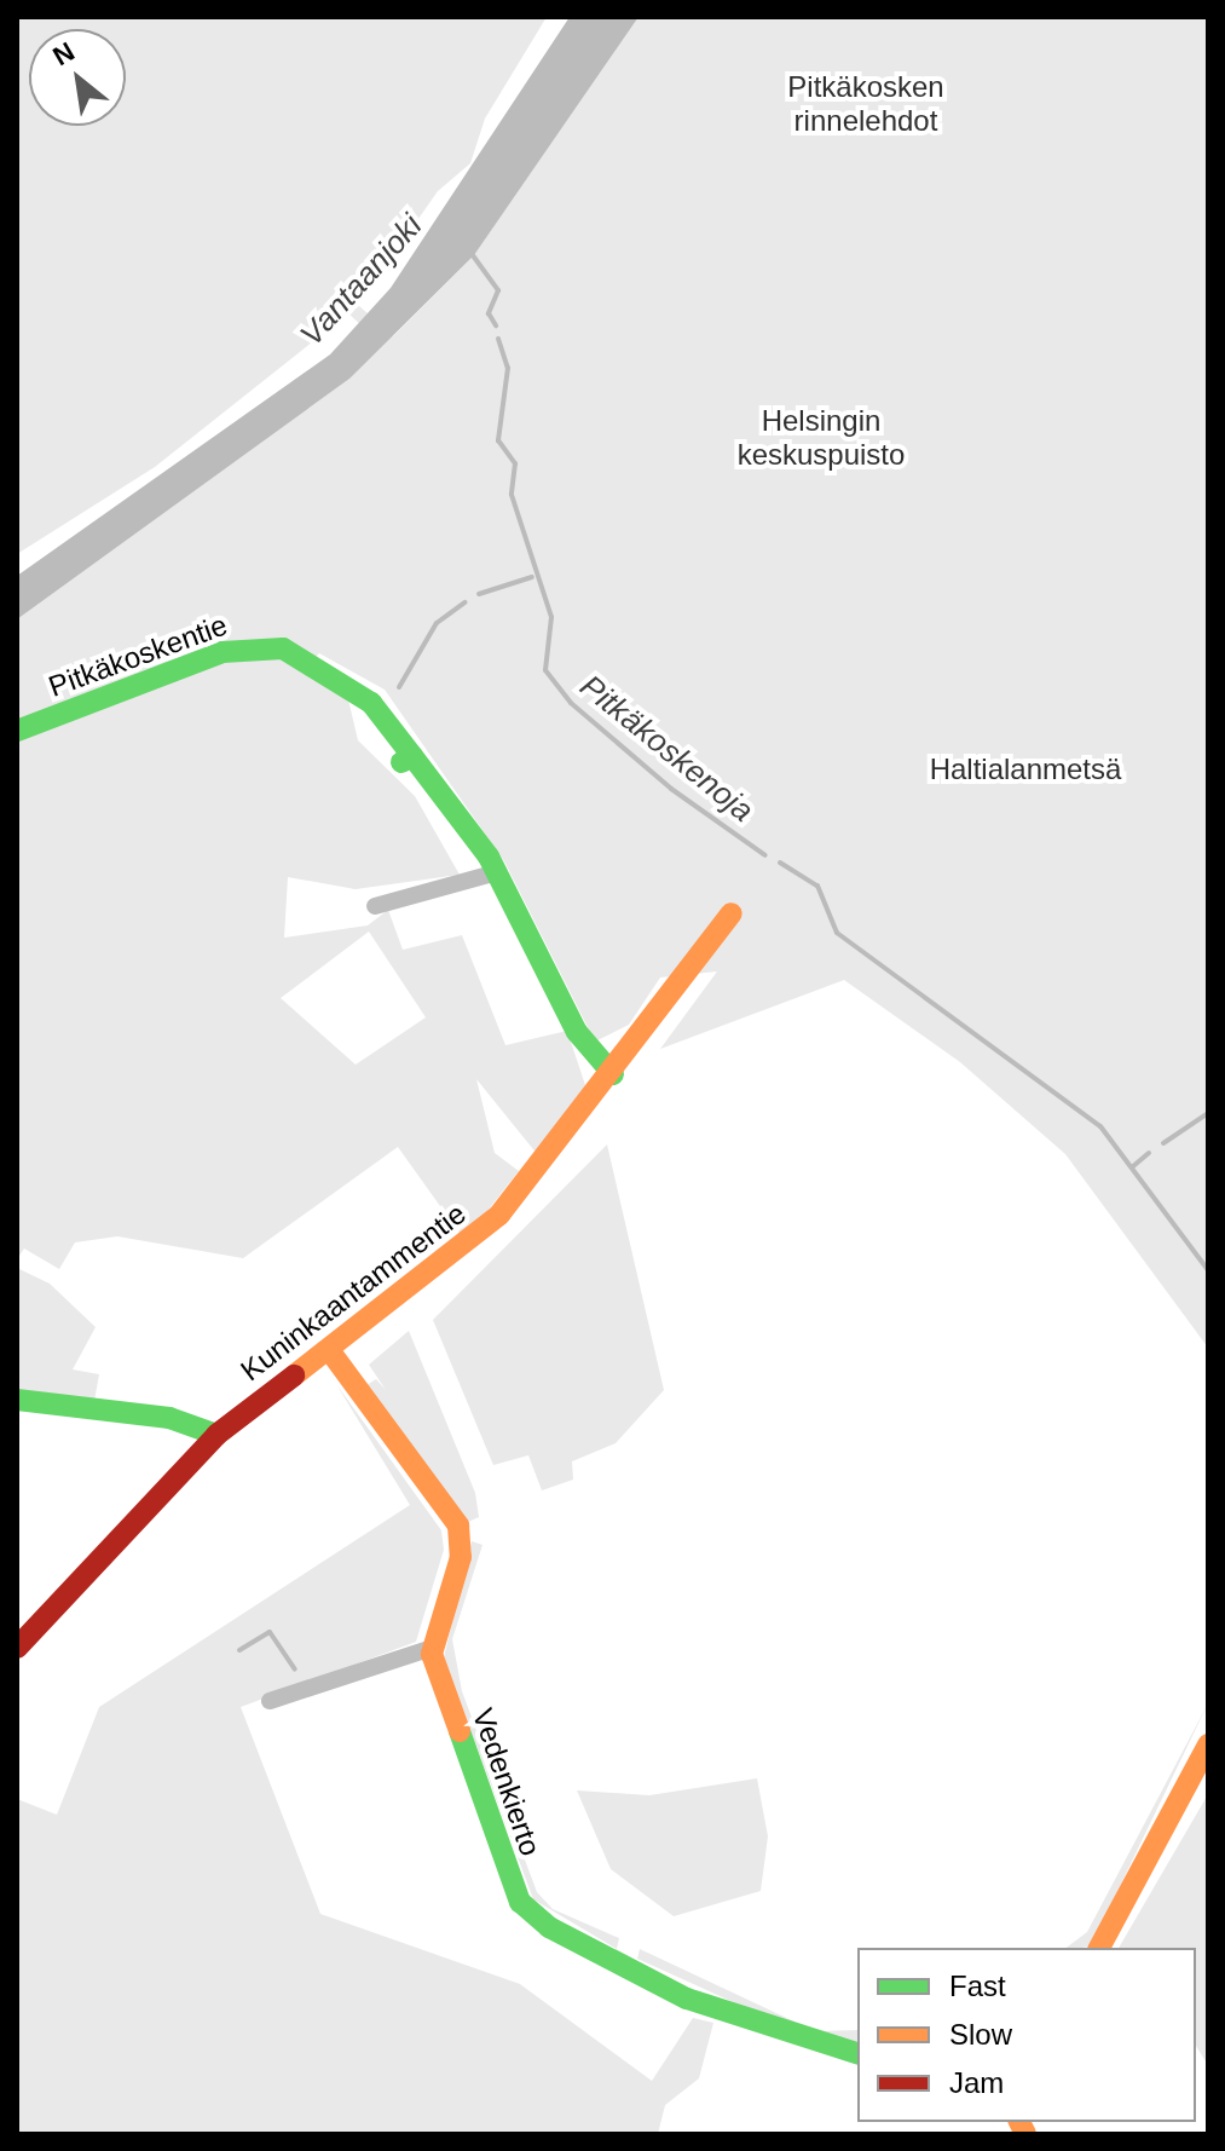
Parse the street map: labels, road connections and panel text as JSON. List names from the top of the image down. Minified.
{"streets":{"street":["Pitkäkoskentie","Kuninkaantammentie","Vedenkierto"]},"crossings":[["Pitkäkoskentie","Kuninkaantammentie"]],"water":["Vantaanjoki","Pitkäkoskenoja"],"parks":["Pitkäkosken rinnelehdot","Helsingin keskuspuisto","Haltialanmetsä"],"legend":["Fast","Slow","Jam"],"north":"top left"}
